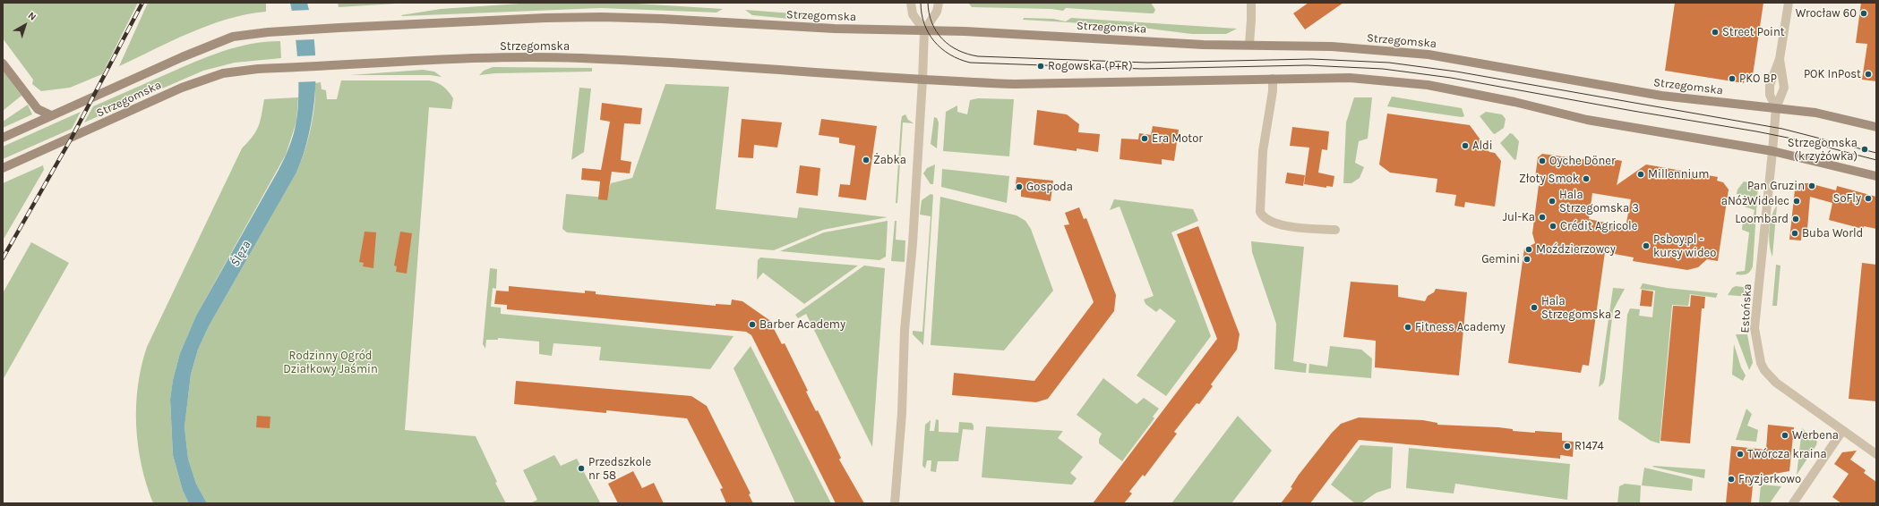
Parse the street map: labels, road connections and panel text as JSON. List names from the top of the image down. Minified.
{"streets":{"main road":["Strzegomska"],"street":["Estońska"]},"crossings":[["Strzegomska","Estońska"]],"water":["Ślęza"],"parks":["Rodzinny Ogród Działkowy Jaśmin"],"places":["Wrocław 60","Street Point","Rogowska (P+R)","POK InPost","PKO BP","Era Motor","Aldi","Strzegomska (krzyżówka)","Żabka","Oyche Döner","Millennium","Złoty Smok","Pan Gruzin","Gospoda","SoFly","Hala Strzegomska 3","aNóżWidelec","Jul-Ka","Loombard","Crédit Agricole","Buba World","Psboy.pl - kursy wideo","Moździerzowcy","Gemini","Hala Strzegomska 2","Barber Academy","Fitness Academy","Werbena","R1474","Twórcza kraina","Przedszkole nr 58","Fryzjerkowo"],"north":"top right"}
